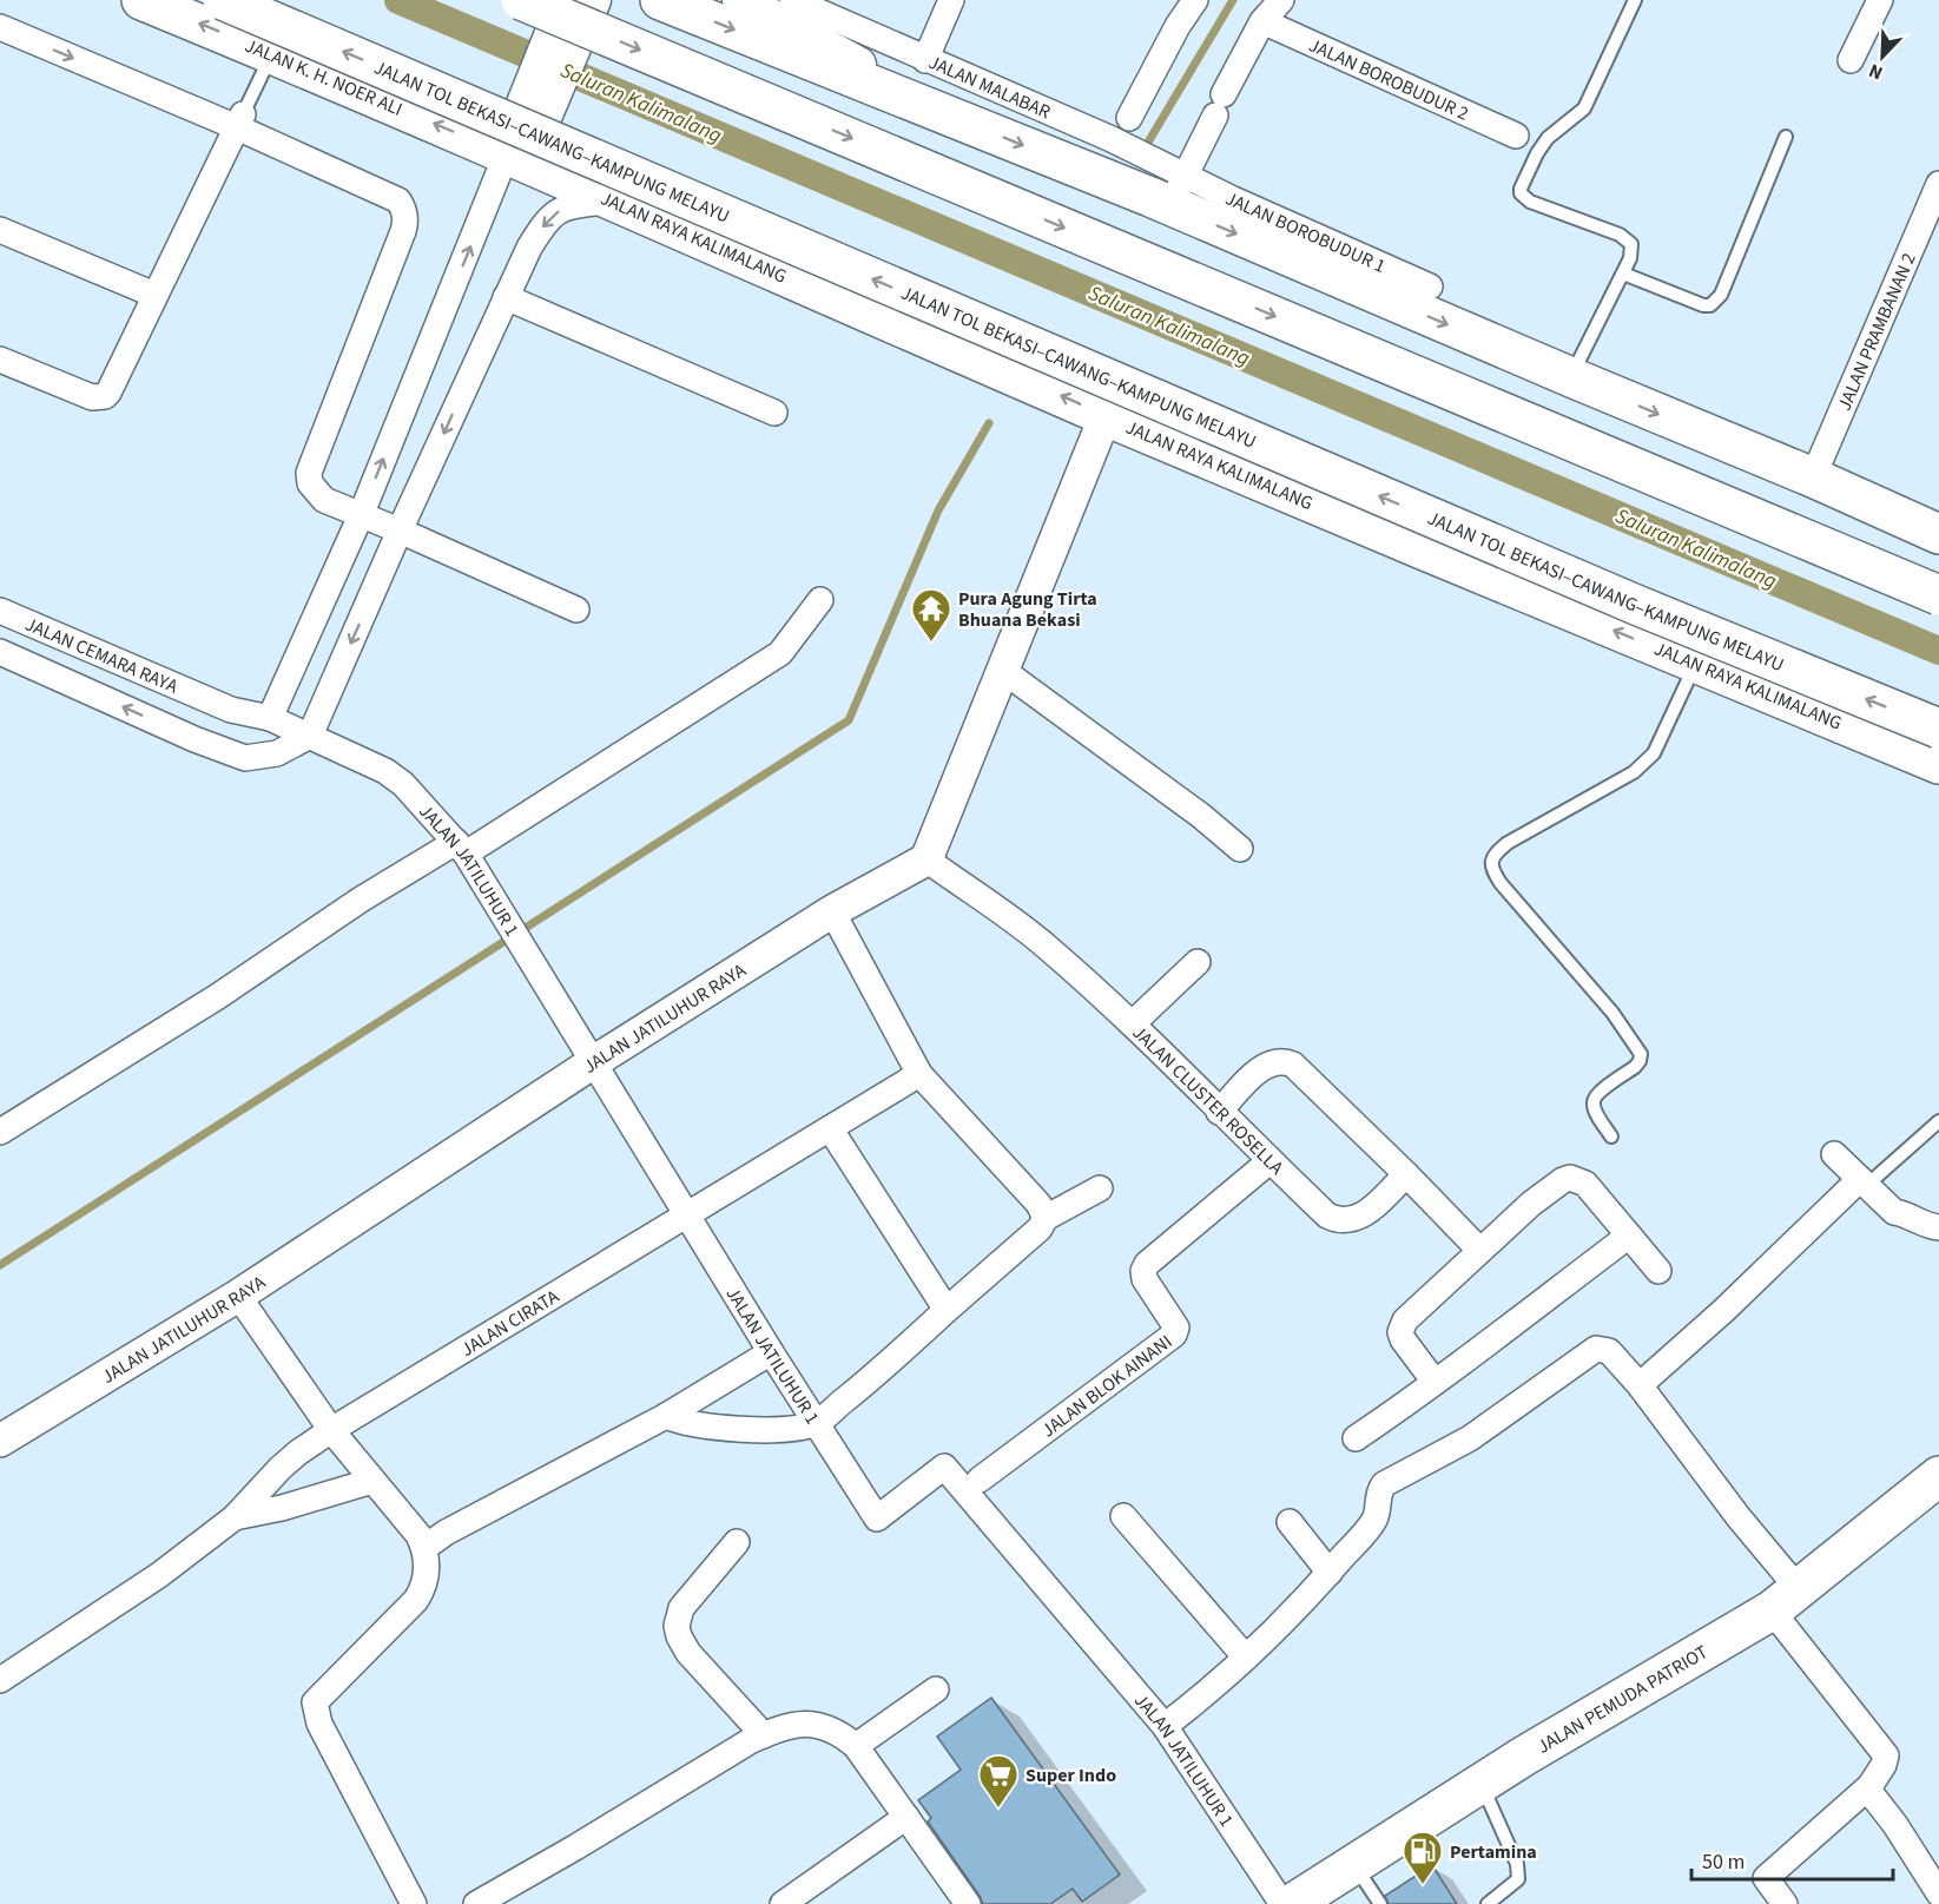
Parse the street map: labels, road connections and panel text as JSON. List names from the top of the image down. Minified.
{"streets":{"main road":["JALAN K. H. NOER ALI","JALAN TOL BEKASI–CAWANG–KAMPUNG MELAYU","JALAN RAYA KALIMALANG","JALAN PEMUDA PATRIOT"],"street":["JALAN BOROBUDUR 2","JALAN MALABAR","JALAN BOROBUDUR 1","JALAN PRAMBANAN 2","JALAN CEMARA RAYA","JALAN JATILUHUR 1","JALAN JATILUHUR RAYA","JALAN CLUSTER ROSELLA","JALAN CIRATA","JALAN BLOK AINANI"]},"crossings":[["JALAN K. H. NOER ALI","JALAN RAYA KALIMALANG"],["JALAN MALABAR","JALAN BOROBUDUR 1"],["JALAN CEMARA RAYA","JALAN JATILUHUR 1"],["JALAN JATILUHUR 1","JALAN JATILUHUR RAYA"],["JALAN JATILUHUR 1","JALAN CIRATA"],["JALAN JATILUHUR 1","JALAN PEMUDA PATRIOT"],["JALAN JATILUHUR RAYA","JALAN CLUSTER ROSELLA"],["JALAN CLUSTER ROSELLA","JALAN BLOK AINANI"]],"one_way":["JALAN K. H. NOER ALI"],"water":["Saluran Kalimalang"],"places":{"temple":["Pura Agung Tirta Bhuana Bekasi"],"supermarket":["Super Indo"],"fuel station":["Pertamina"]},"scale_bar":"50 m","north":"bottom left"}
